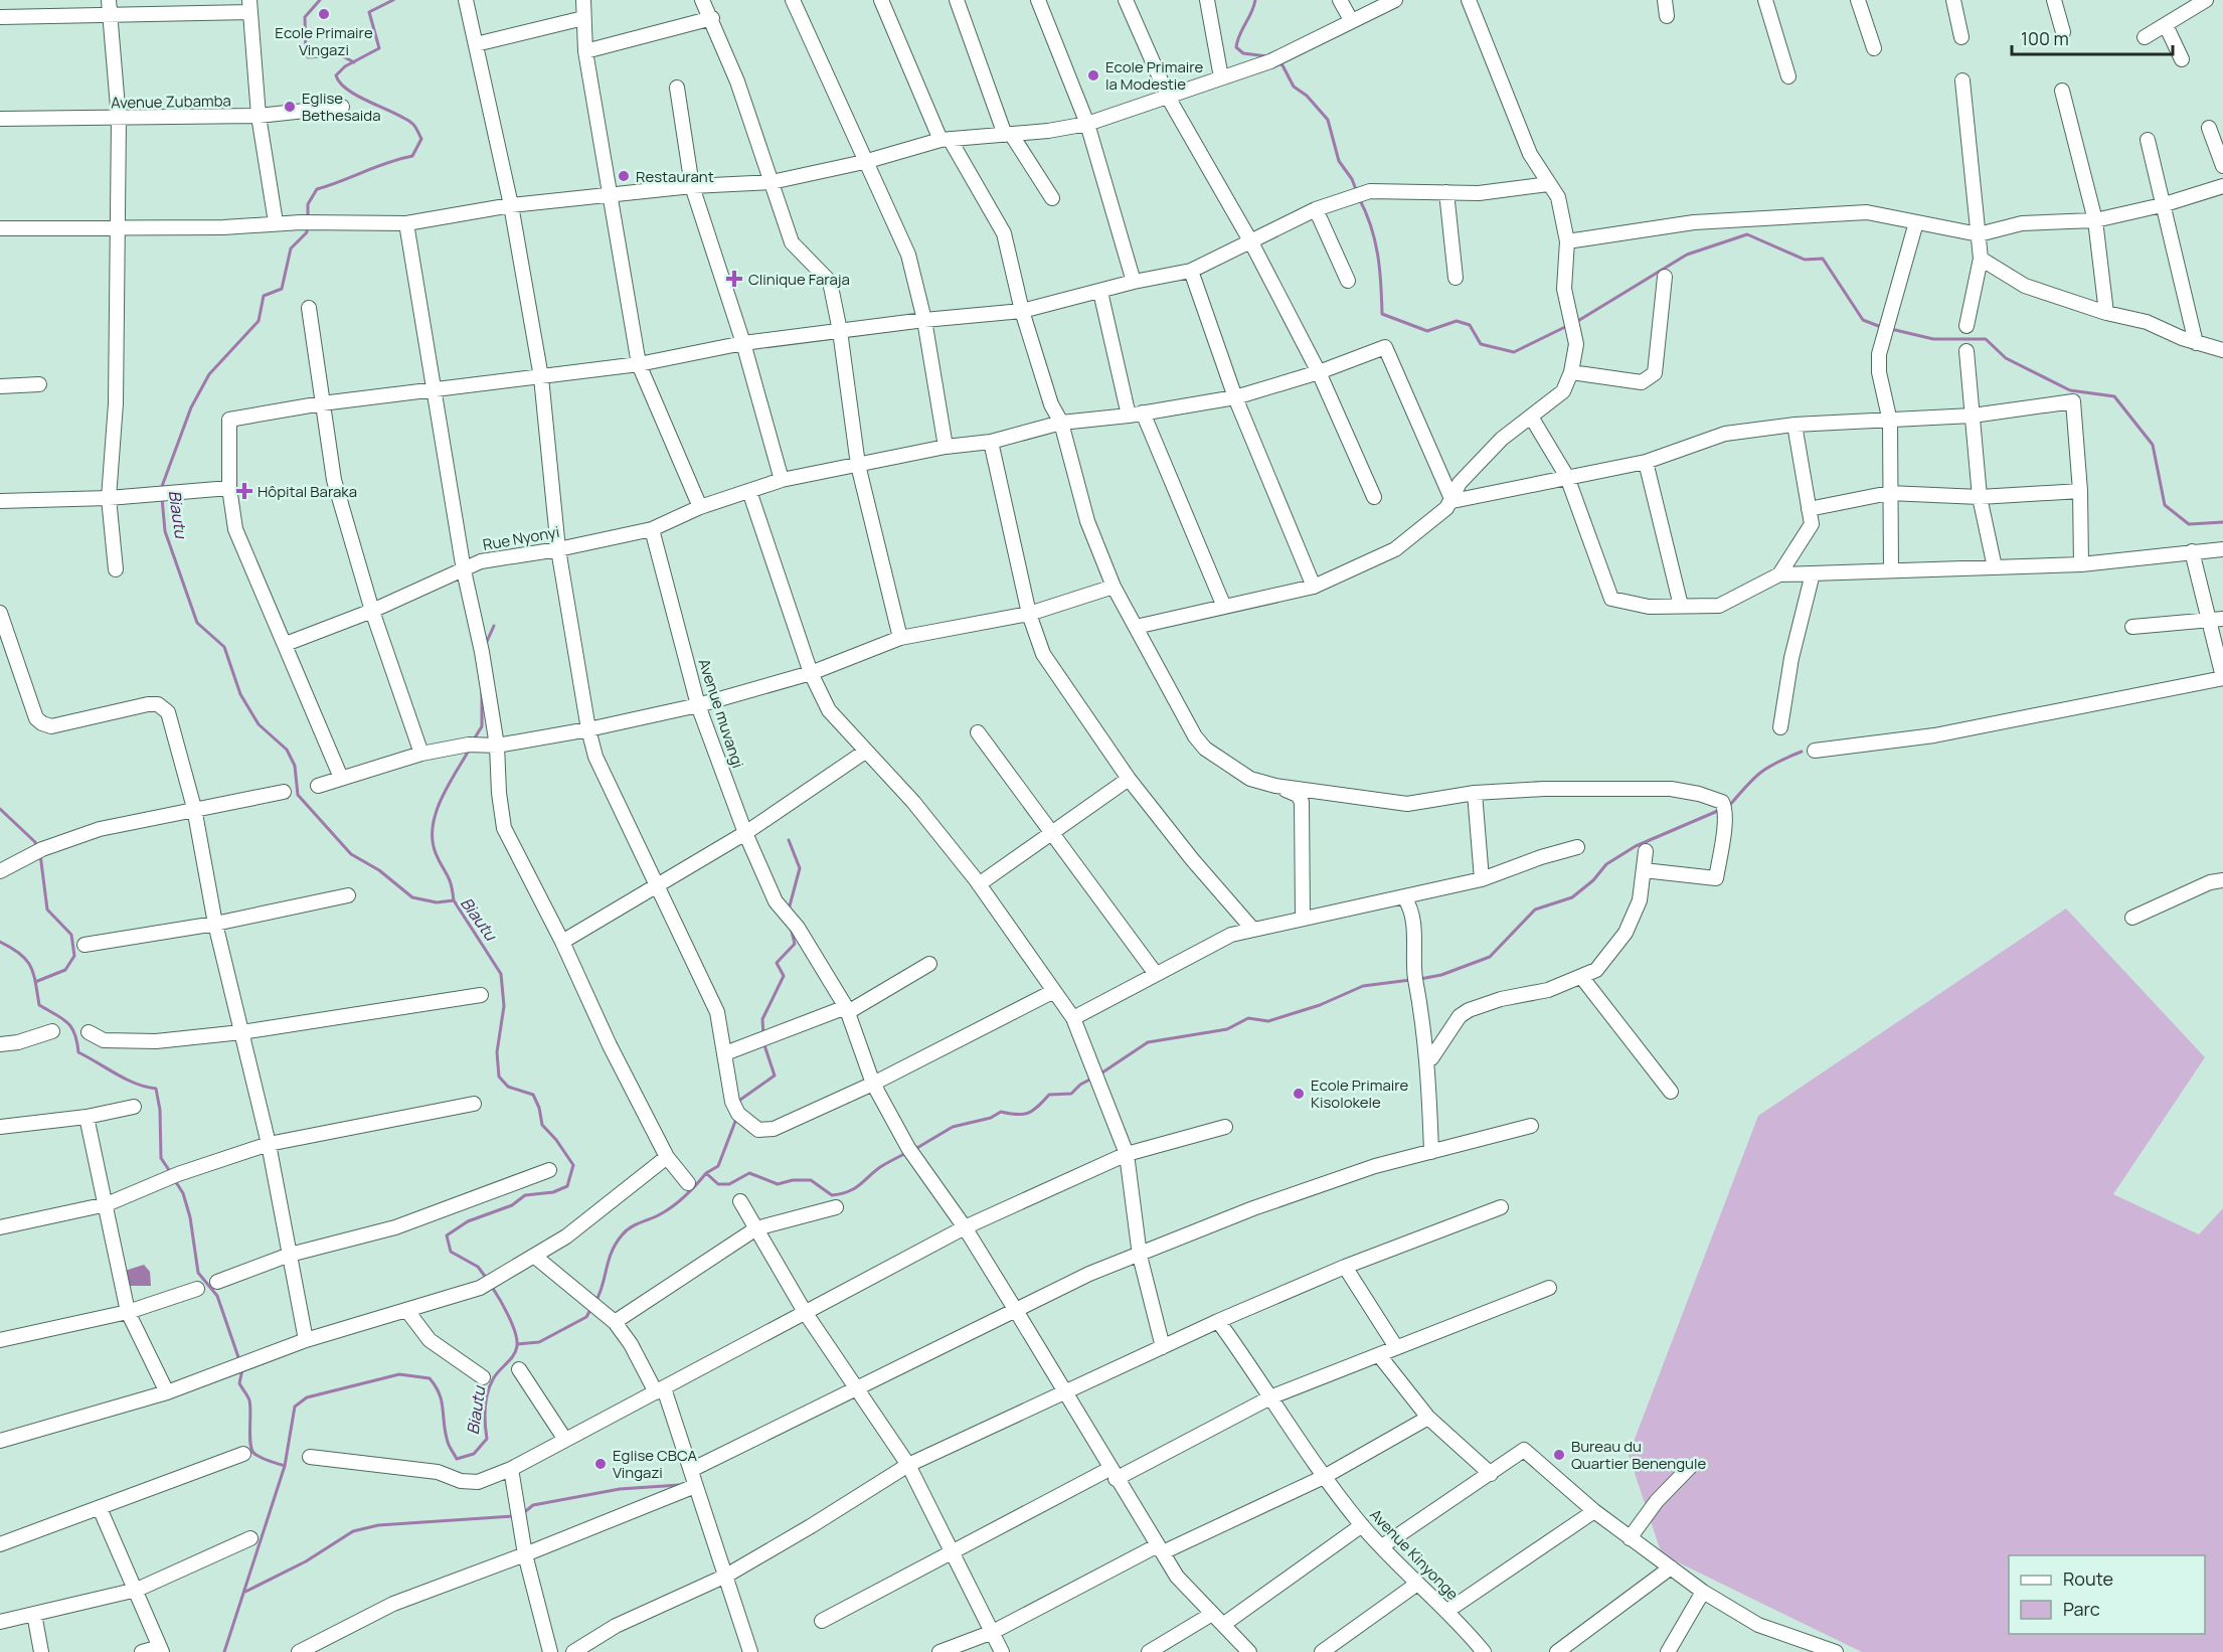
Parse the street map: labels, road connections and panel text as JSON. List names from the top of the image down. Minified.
{"streets":{"street":["Avenue Zubamba","Rue Nyonyi","Avenue muvangi","Avenue Kinyonge"]},"crossings":[["Rue Nyonyi","Avenue muvangi"]],"water":["Biautu"],"places":{"other":["Ecole Primaire Vingazi","Ecole Primaire la Modestie","Eglise Bethesaida","Restaurant","Ecole Primaire Kisolokele","Bureau du Quartier Benengule","Eglise CBCA Vingazi"],"health":["Clinique Faraja","Hôpital Baraka"]},"legend":["Route","Parc"],"scale_bar":"100 m"}
